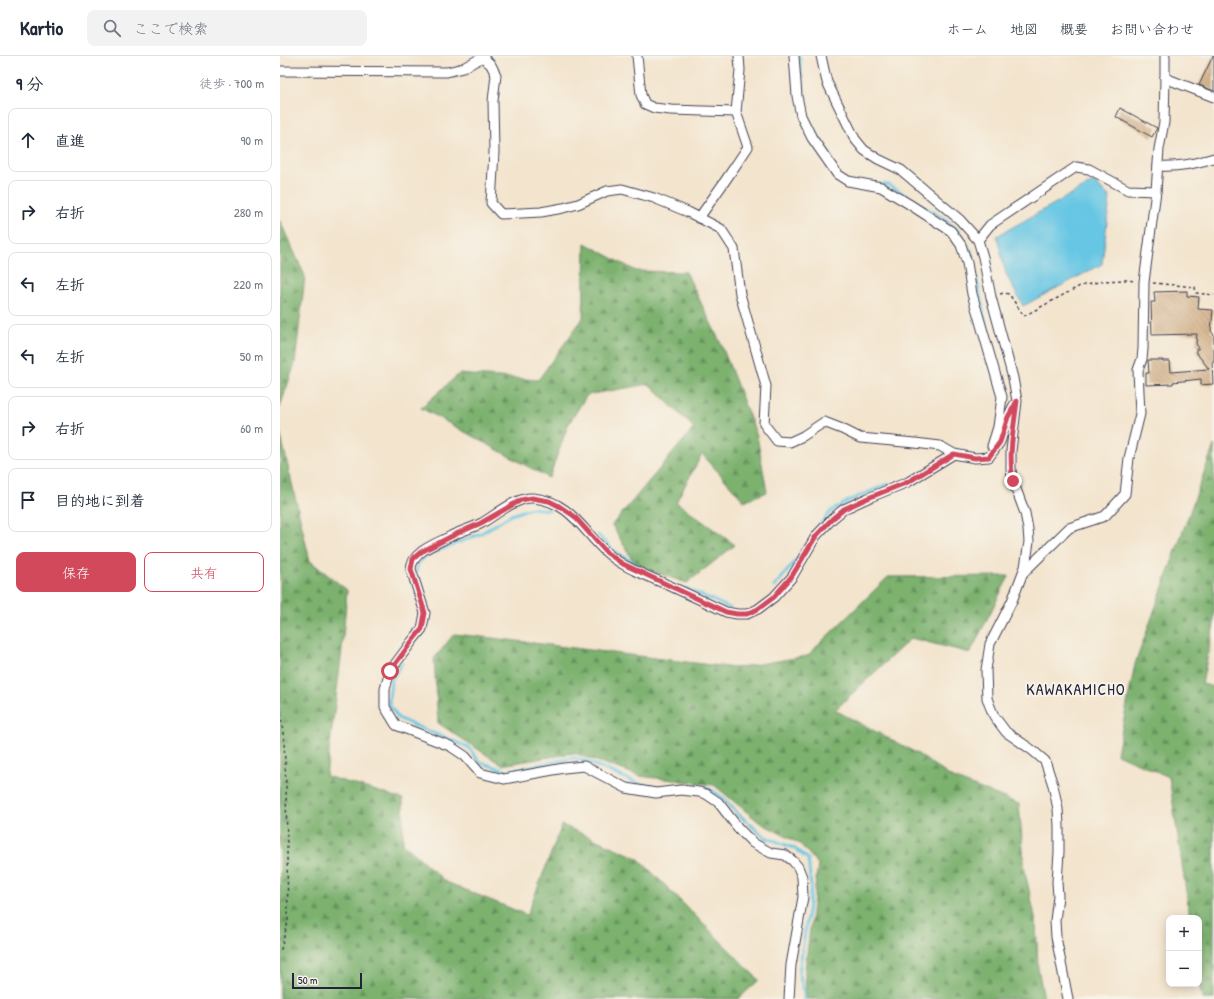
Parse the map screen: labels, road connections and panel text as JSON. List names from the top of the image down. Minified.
{"districts":["KAWAKAMICHO"],"scale_bar":"50 m","page":{"header":"Kartio","search":"ここで検索","nav":["ホーム","地図","概要","お問い合わせ"],"heading":["9 分","徒歩 · 700 m"],"list":[["直進","90 m"],["右折","280 m"],["左折","220 m"],["左折","50 m"],["右折","60 m"],"目的地に到着"],"buttons":["保存","共有"],"map_buttons":["+","−"],"scale":"50 m"}}
